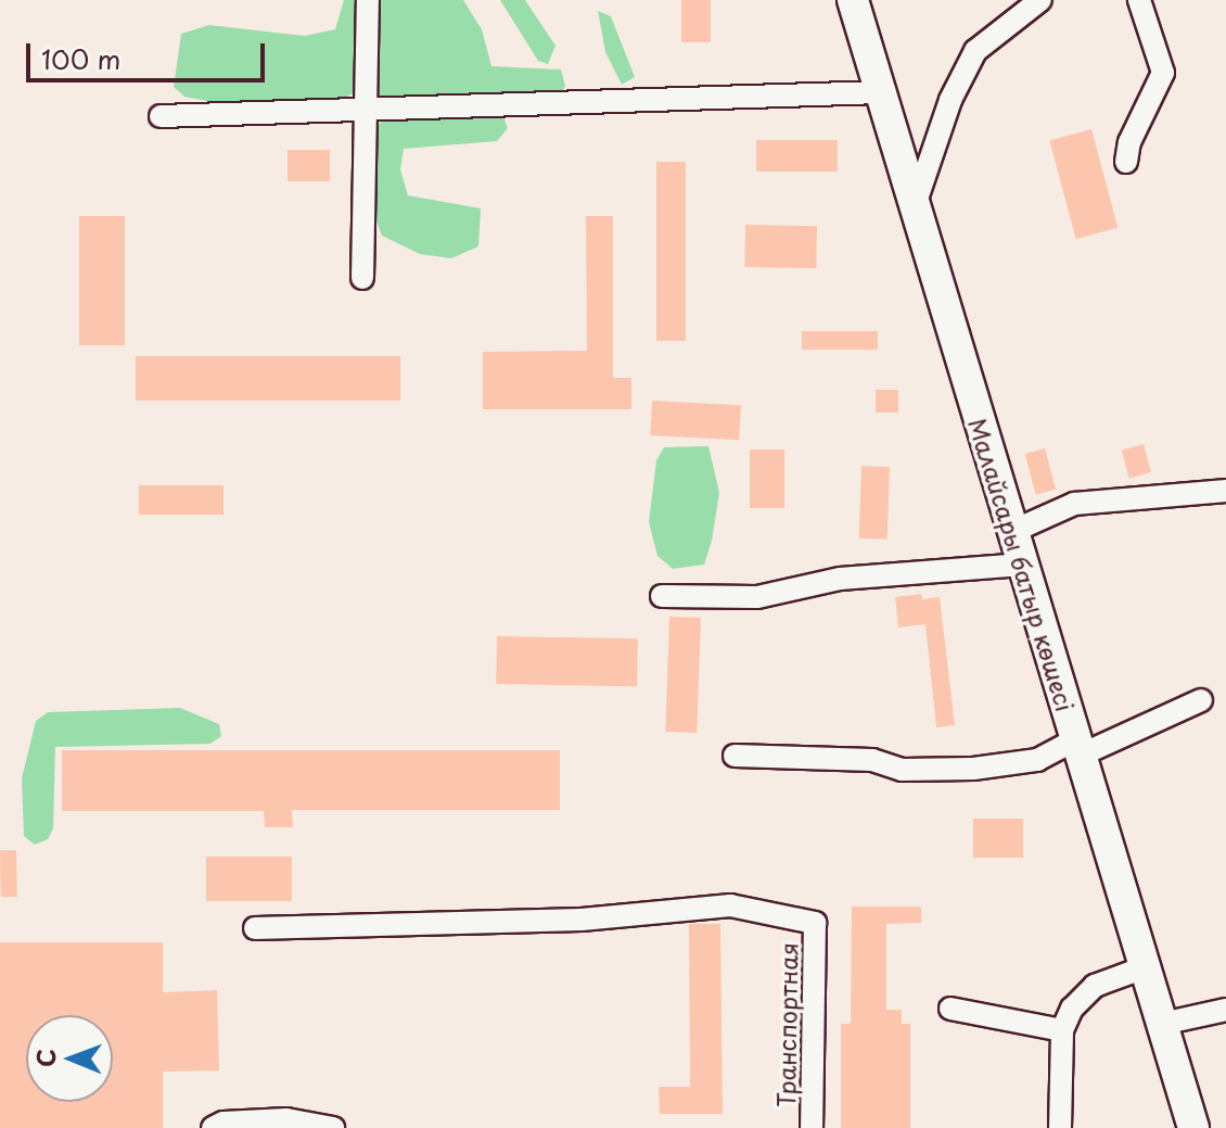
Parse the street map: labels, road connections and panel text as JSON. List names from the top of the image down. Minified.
{"streets":{"highway":["Малайсары батыр көшесі"],"street":["Транспортная"]},"scale_bar":"100 m","north":"left"}
